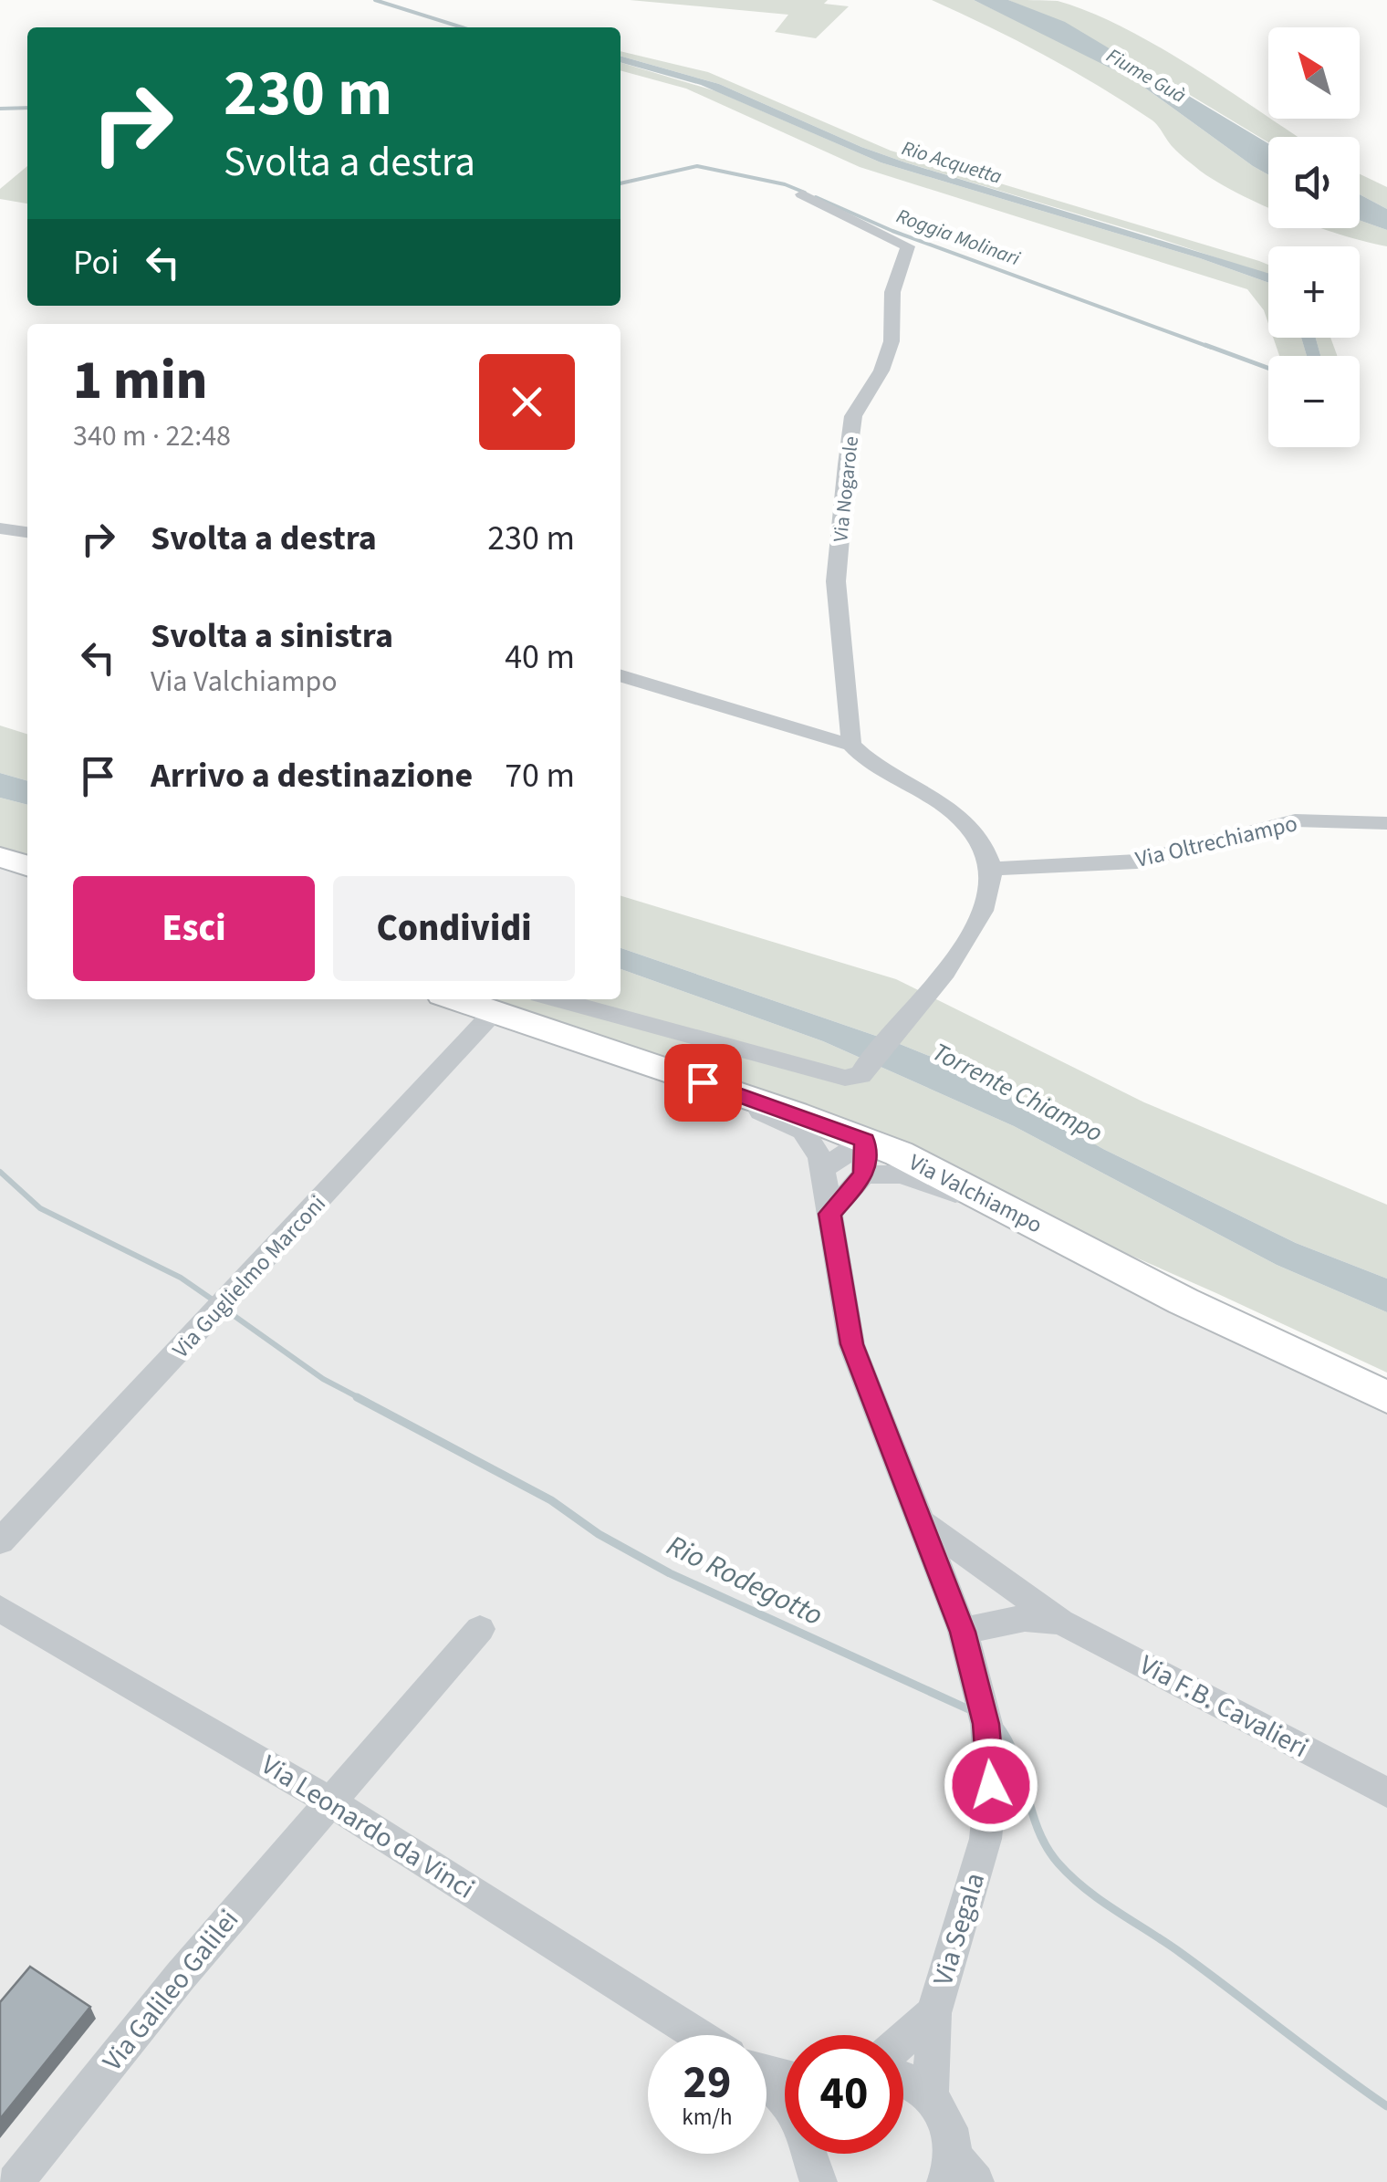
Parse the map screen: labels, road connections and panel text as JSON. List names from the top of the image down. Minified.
{"streets":{"main road":["Via Valchiampo"],"street":["Via Nogarole","Via Oltrechiampo","Via Guglielmo Marconi","Via F.B. Cavalieri","Via Leonardo da Vinci","Via Segala","Via Galileo Galilei"]},"crossings":[["Via Valchiampo","Via Guglielmo Marconi"],["Via Valchiampo","Via Segala"],["Via F.B. Cavalieri","Via Segala"],["Via Leonardo da Vinci","Via Galileo Galilei"]],"water":["Fiume Guà","Rio Acquetta","Roggia Molinari","Torrente Chiampo","Rio Rodegotto"],"north":"top left","page":{"map_buttons":["+","−"],"turn":["230 m","Svolta a destra"],"then":"Poi","heading":["1 min","340 m · 22:48"],"list":[{"name":"Svolta a destra","value":"230 m"},{"name":"Svolta a sinistra","note":"Via Valchiampo","value":"40 m"},{"name":"Arrivo a destinazione","value":"70 m"}],"buttons":["Esci","Condividi"],"speed":"29 km/h","limit":"40"}}
